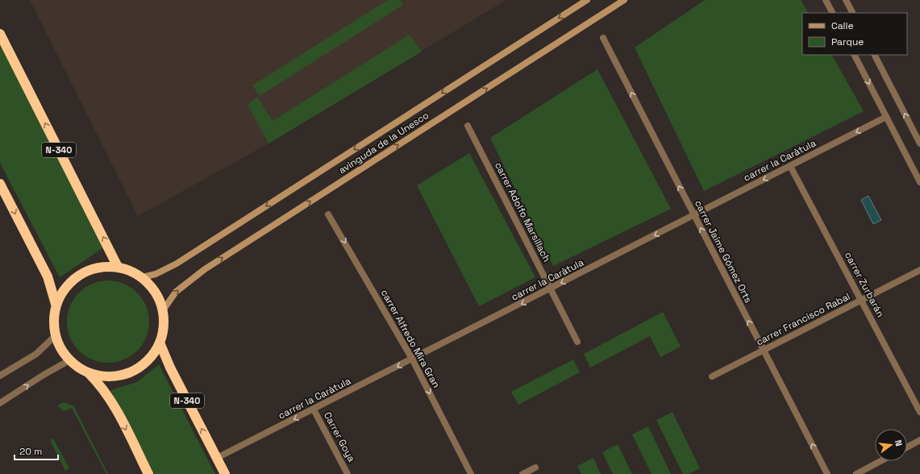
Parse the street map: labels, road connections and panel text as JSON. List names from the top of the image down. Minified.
{"streets":{"highway":["N-340"],"main road":["avinguda de la Unesco"],"street":["carrer la Caràtula","carrer Adolfo Marsillach","carrer Jaime Gómez Orts","carrer Zurbarán","carrer Francisco Rabal","carrer Alfredo Mira Gran","Carrer Goya"]},"crossings":[["avinguda de la Unesco","N-340"],["N-340","carrer la Caràtula"],["carrer la Caràtula","carrer Adolfo Marsillach"],["carrer la Caràtula","carrer Jaime Gómez Orts"],["carrer la Caràtula","carrer Zurbarán"],["carrer la Caràtula","carrer Alfredo Mira Gran"],["carrer la Caràtula","Carrer Goya"],["carrer Jaime Gómez Orts","carrer Francisco Rabal"],["carrer Zurbarán","carrer Francisco Rabal"]],"one_way":["carrer la Caràtula","carrer Jaime Gómez Orts","carrer Alfredo Mira Gran"],"legend":["Calle","Parque"],"scale_bar":"20 m","north":"right"}
